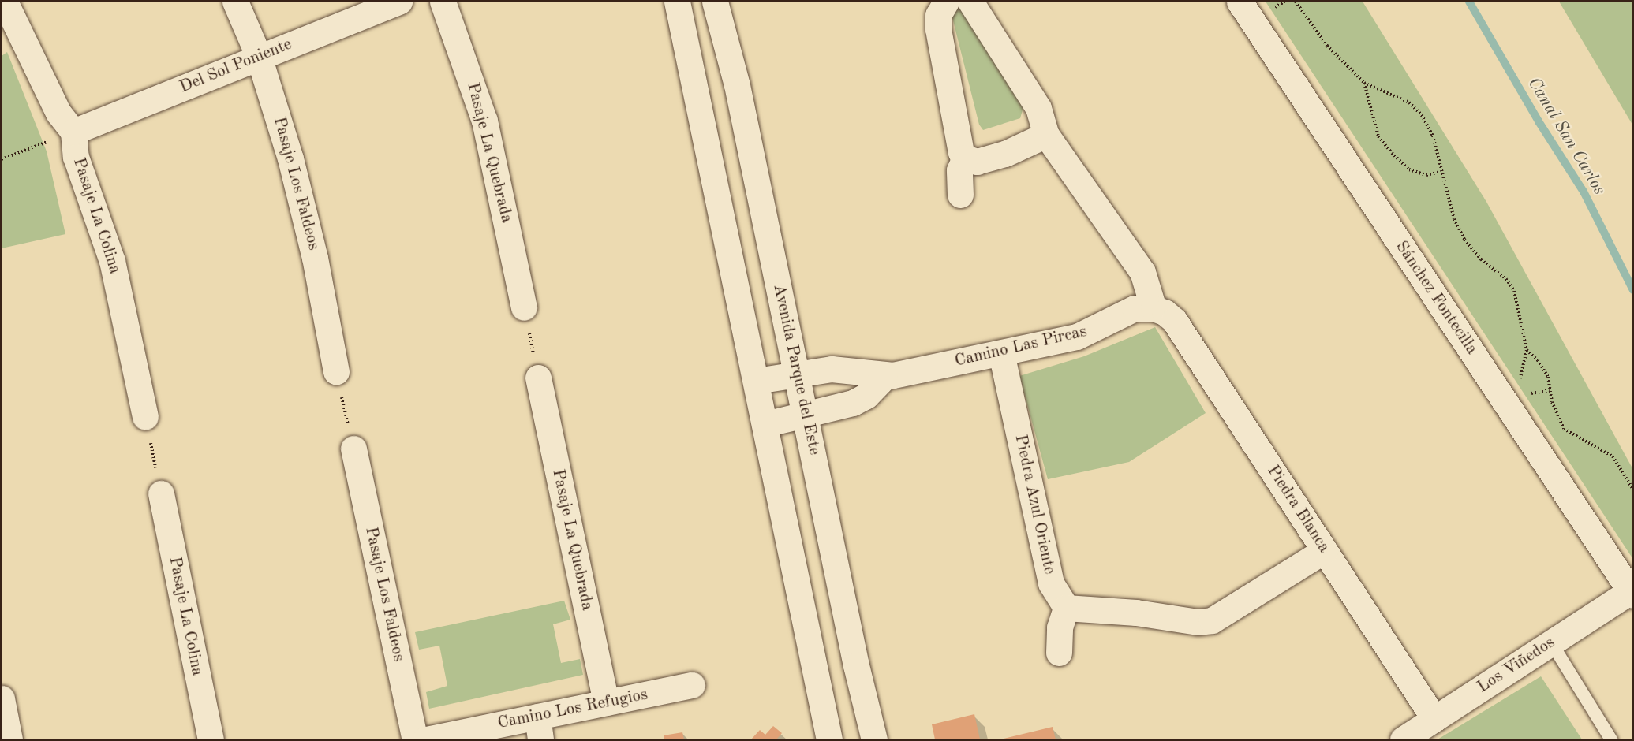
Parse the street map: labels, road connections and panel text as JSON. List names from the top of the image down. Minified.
{"streets":{"street":["Del Sol Poniente","Pasaje La Quebrada","Pasaje Los Faldeos","Pasaje La Colina","Sánchez Fontecilla","Camino Las Pircas","Avenida Parque del Este","Piedra Azul Oriente","Piedra Blanca","Los Viñedos","Camino Los Refugios"]},"crossings":[["Del Sol Poniente","Pasaje Los Faldeos"],["Del Sol Poniente","Pasaje La Colina"],["Pasaje La Quebrada","Camino Los Refugios"],["Sánchez Fontecilla","Los Viñedos"],["Camino Las Pircas","Avenida Parque del Este"],["Camino Las Pircas","Piedra Azul Oriente"],["Camino Las Pircas","Piedra Blanca"],["Piedra Blanca","Los Viñedos"]],"water":["Canal San Carlos"]}
